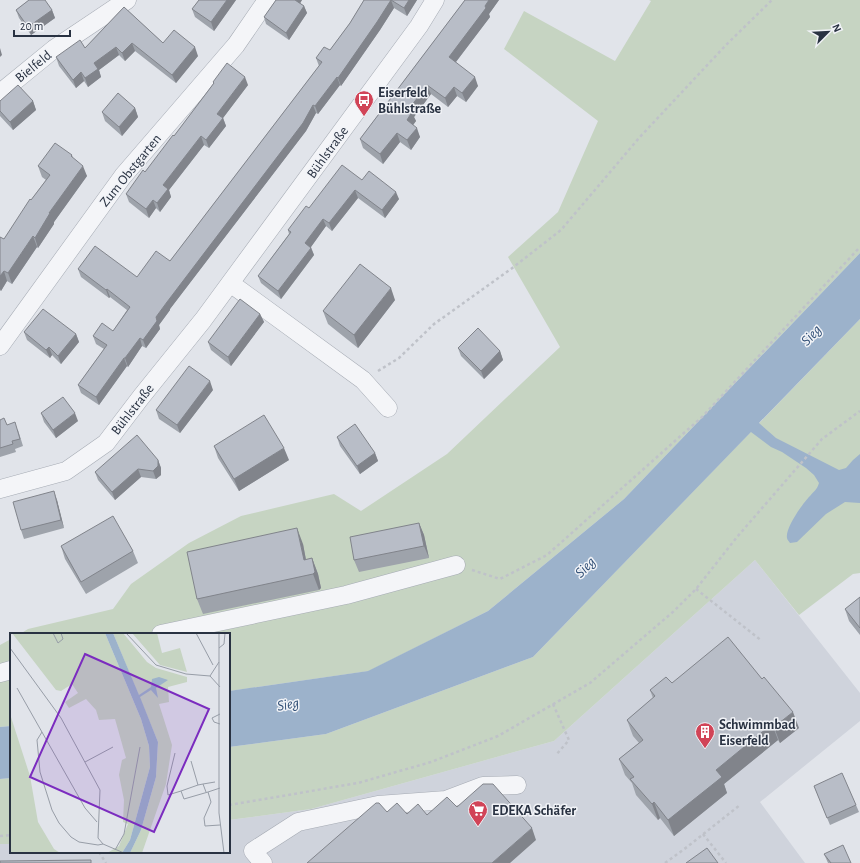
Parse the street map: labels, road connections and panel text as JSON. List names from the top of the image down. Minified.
{"streets":{"street":["Bielfeld","Bühlstraße","Zum Obstgarten"]},"water":["Sieg"],"places":{"bus stop":["Eiserfeld Bühlstraße"],"building":["Schwimmbad Eiserfeld"],"supermarket":["EDEKA Schäfer"]},"scale_bar":"20 m","north":"top right"}
